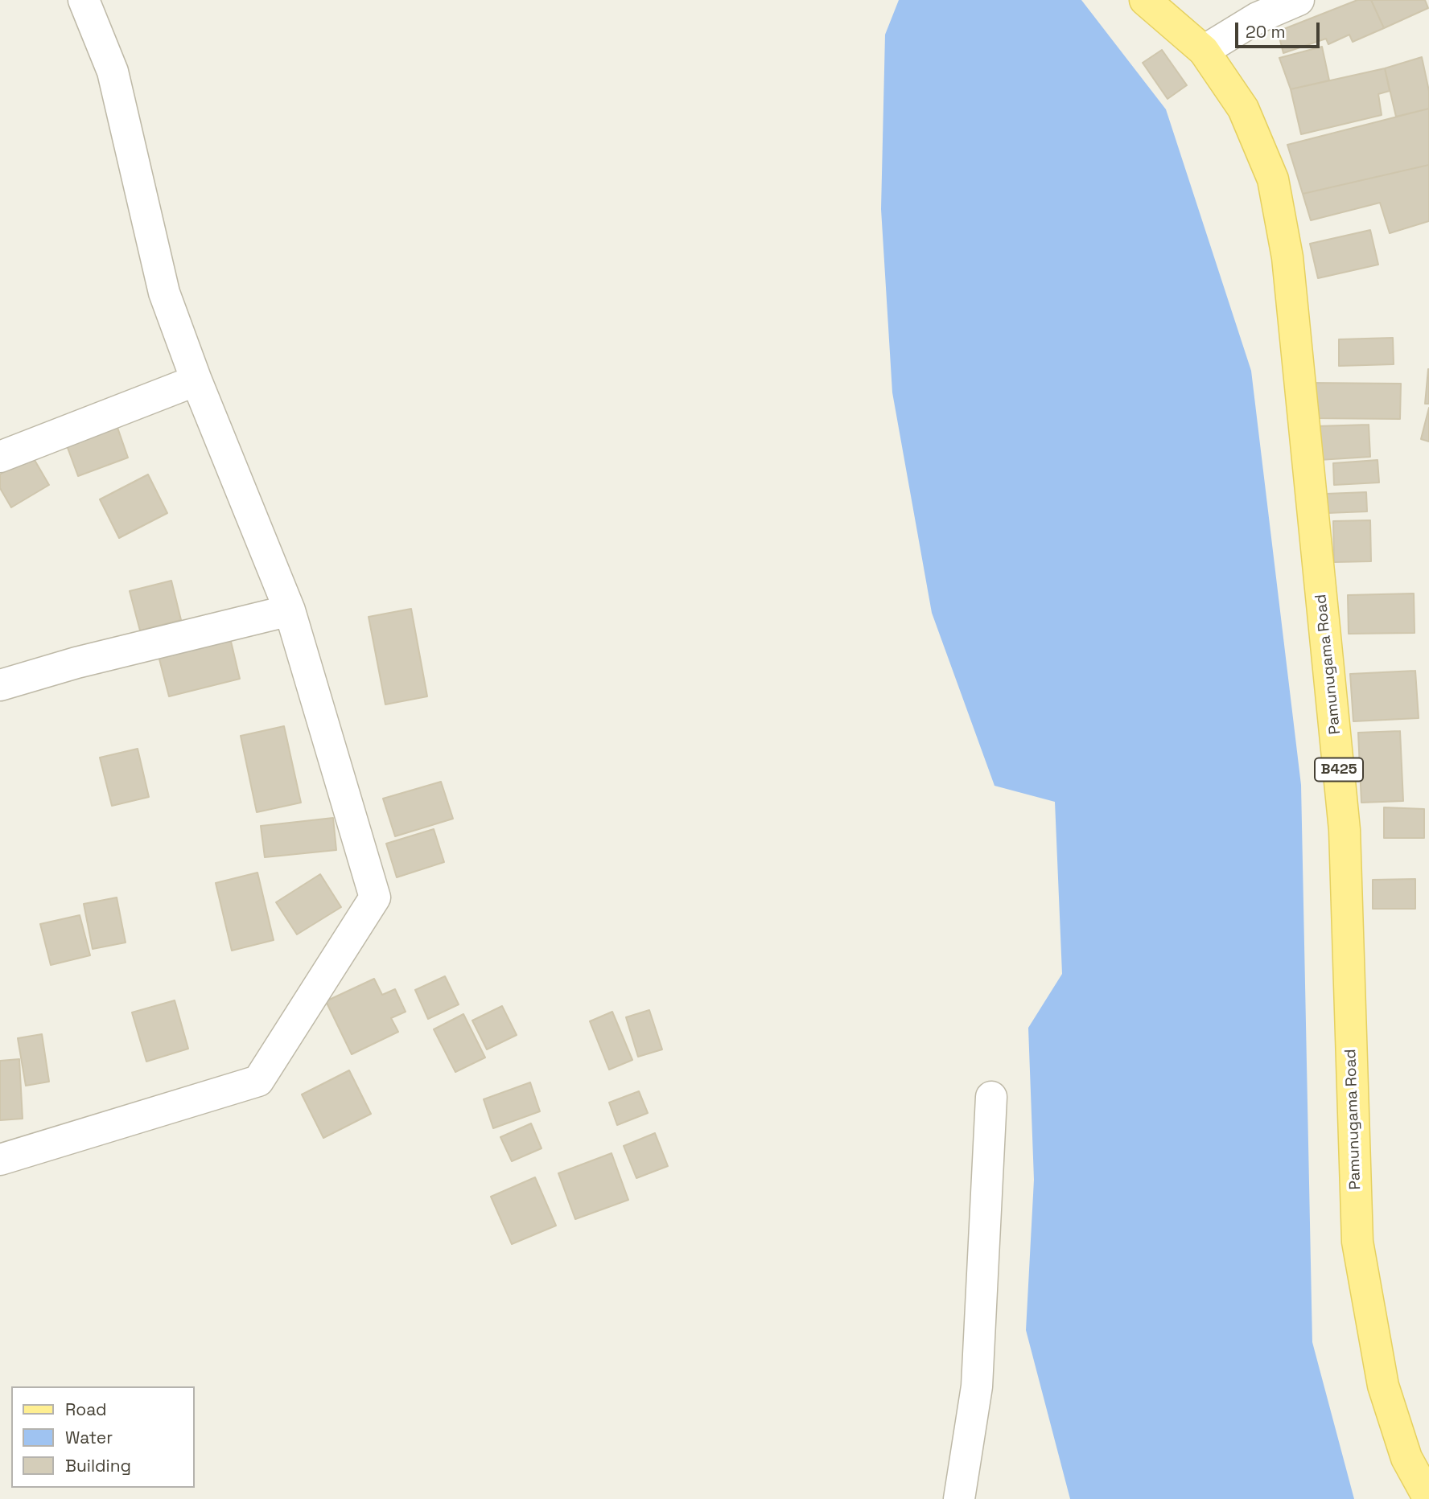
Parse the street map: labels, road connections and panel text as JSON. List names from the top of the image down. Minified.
{"streets":{"main road":["Pamunugama Road","B425"]},"legend":["Road","Water","Building"],"scale_bar":"20 m"}
